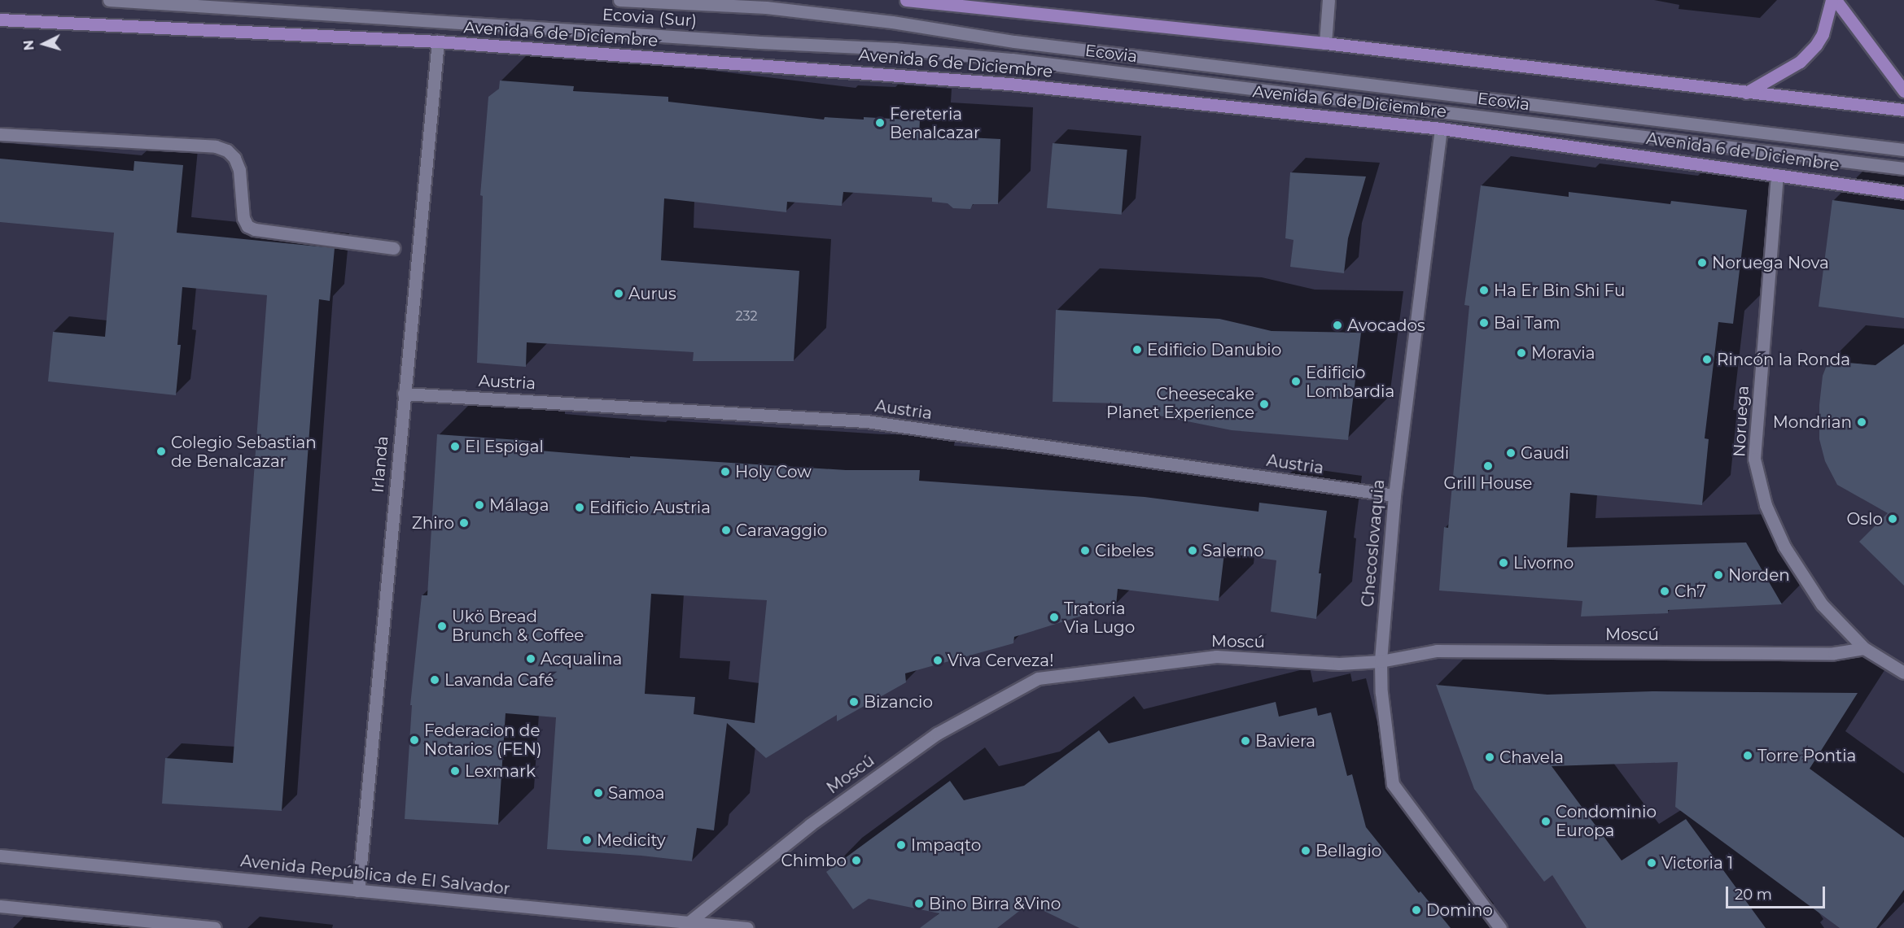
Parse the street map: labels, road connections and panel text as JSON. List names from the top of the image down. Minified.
{"streets":{"main road":["Avenida 6 de Diciembre"],"street":["Ecovia (Sur)","Ecovia","Austria","Noruega","Irlanda","Checoslovaquia","Moscú","Avenida República de El Salvador"]},"crossings":[["Ecovia (Sur)","Ecovia"],["Avenida 6 de Diciembre","Noruega"],["Avenida 6 de Diciembre","Irlanda"],["Avenida 6 de Diciembre","Checoslovaquia"],["Austria","Irlanda"],["Austria","Checoslovaquia"],["Noruega","Moscú"],["Irlanda","Avenida República de El Salvador"],["Checoslovaquia","Moscú"],["Moscú","Avenida República de El Salvador"]],"places":["Fereteria Benalcazar","Noruega Nova","Ha Er Bin Shi Fu","Aurus","Bai Tam","Avocados","Edificio Danubio","Moravia","Rincón la Ronda","Edificio Lombardia","Cheesecake Planet Experience","Mondrian","El Espigal","Colegio Sebastian de Benalcazar","Gaudi","Grill House","Holy Cow","Málaga","Edificio Austria","Oslo","Zhiro","Caravaggio","Cibeles","Salerno","Livorno","Norden","Ch7","Tratoria Via Lugo","Ukö Bread Brunch & Coffee","Acqualina","Viva Cerveza!","Lavanda Café","Bizancio","Federacion de Notarios (FEN)","Baviera","Torre Pontia","Chavela","Lexmark","Samoa","Condominio Europa","Medicity","Impaqto","Bellagio","Chimbo","Victoria 1","Bino Birra &Vino","Domino"],"house_numbers":["232"],"scale_bar":"20 m","north":"left"}
